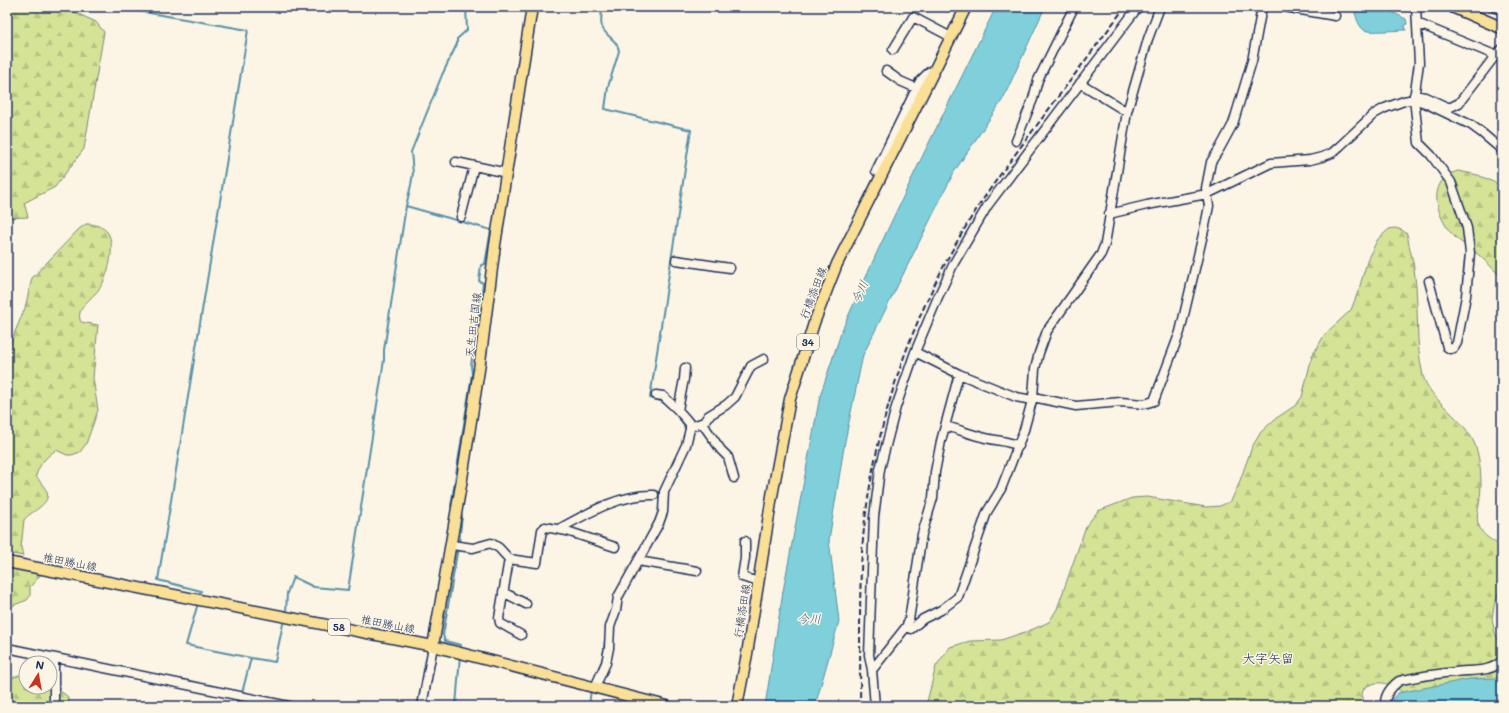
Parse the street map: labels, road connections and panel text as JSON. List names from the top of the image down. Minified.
{"streets":{"main road":["行橋添田線","天生田吉国線","34","椎田勝山線","58"]},"crossings":[["天生田吉国線","椎田勝山線"]],"districts":["大字矢留"],"water":["今川"],"north":"top"}
